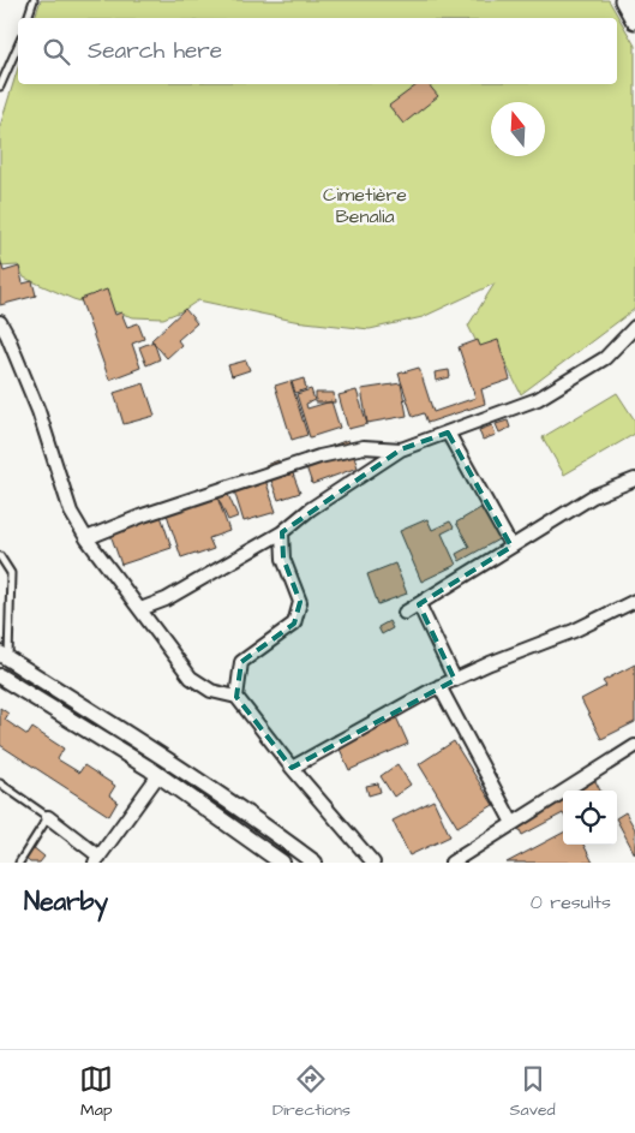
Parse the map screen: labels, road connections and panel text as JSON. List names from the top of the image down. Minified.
{"parks":["Cimetière Benalia"],"north":"top","page":{"search":"Search here","heading":["Nearby","0 results"],"nav":["Map","Directions","Saved"]}}
